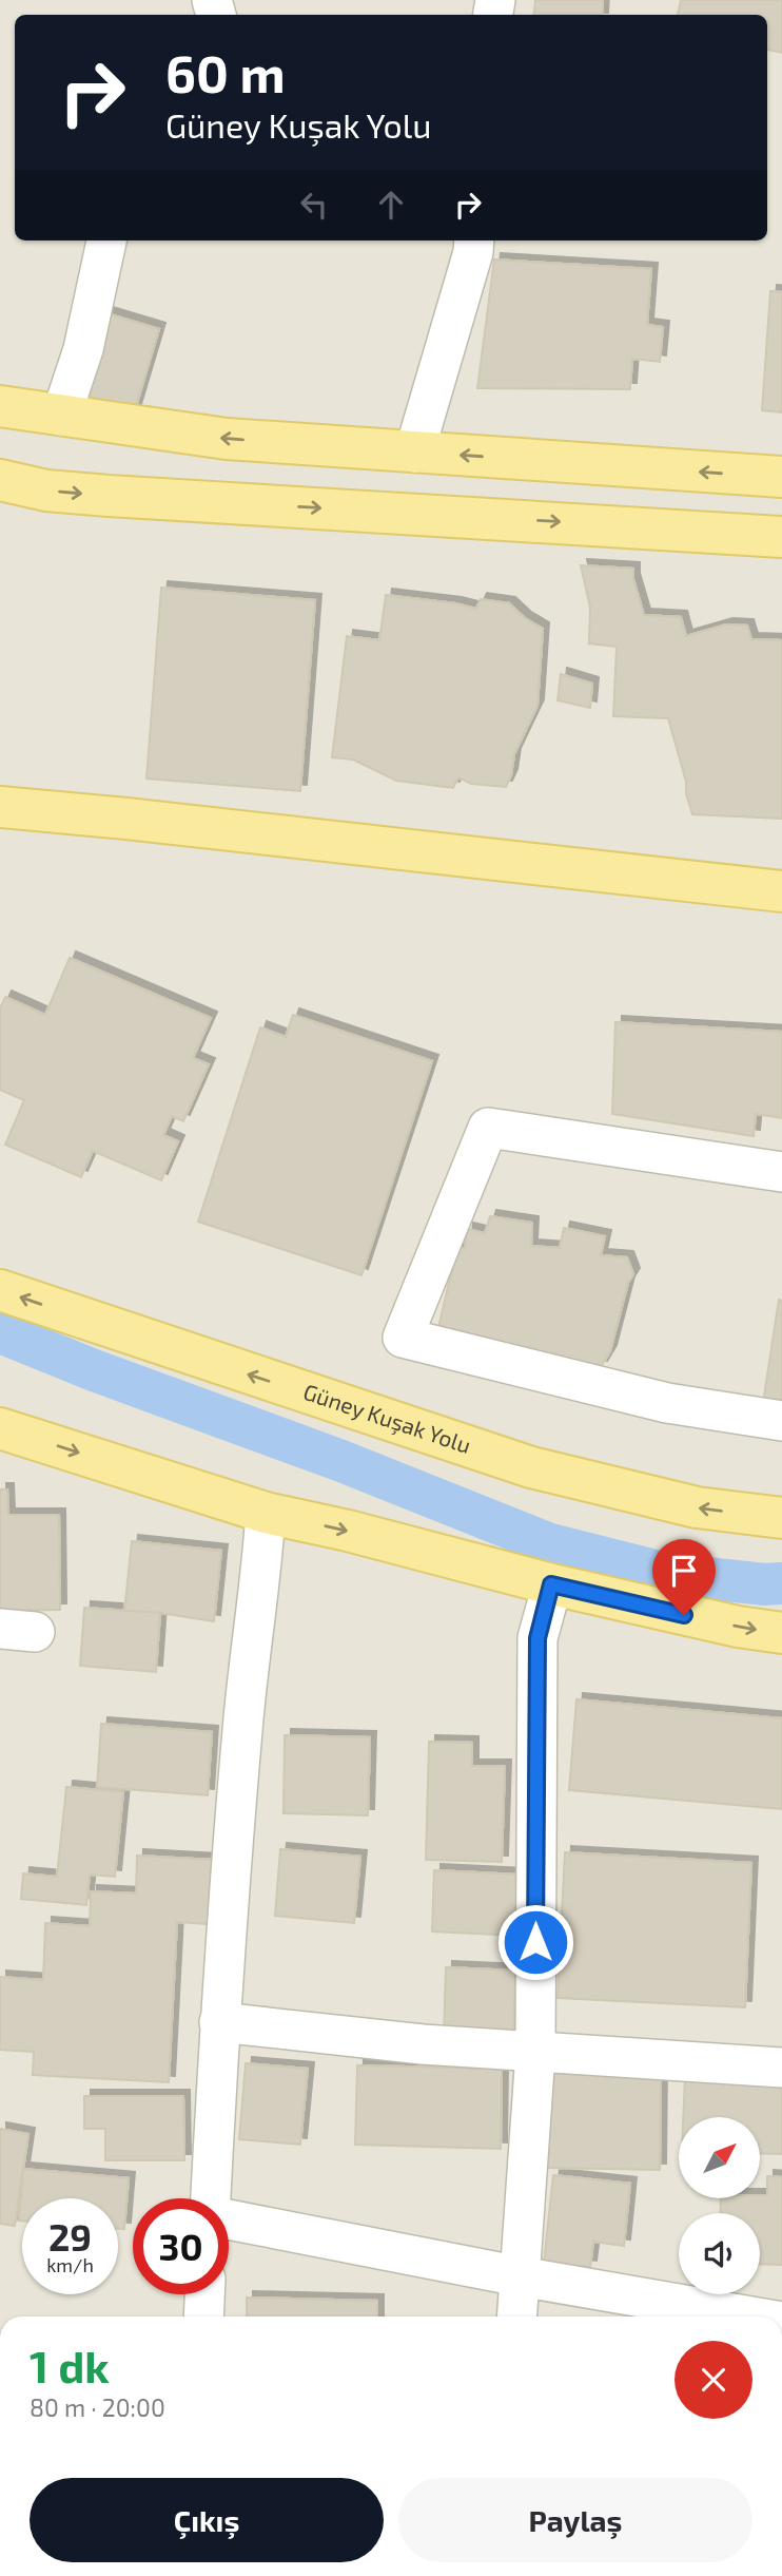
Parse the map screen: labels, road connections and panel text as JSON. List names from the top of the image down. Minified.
{"streets":{"main road":["Güney Kuşak Yolu"]},"north":"top right","page":{"turn":["60 m","Güney Kuşak Yolu"],"speed":"29 km/h","limit":"30","heading":["1 dk","80 m · 20:00"],"buttons":["Çıkış","Paylaş"]}}
